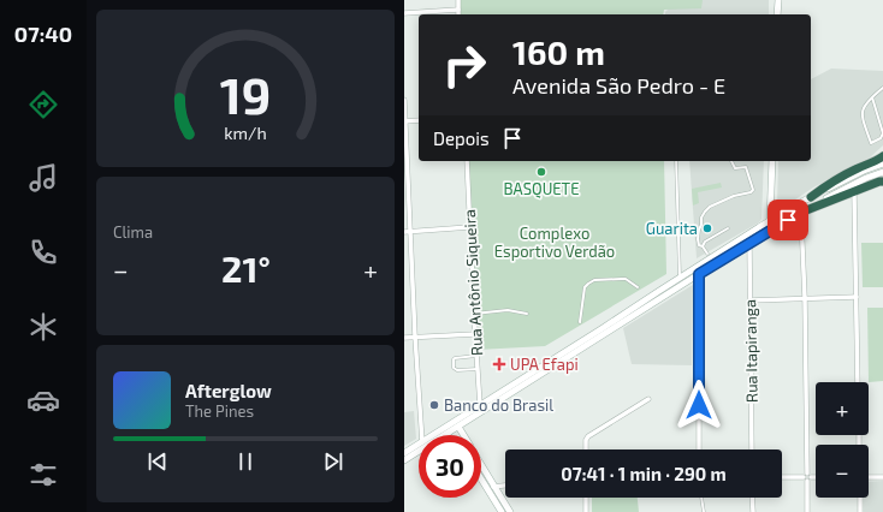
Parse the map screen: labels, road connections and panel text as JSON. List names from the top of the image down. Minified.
{"streets":{"street":["Rua Antônio Siqueira","Rua Itapiranga"]},"parks":["Complexo Esportivo Verdão"],"places":{"other":["BASQUETE","Guarita","Banco do Brasil"],"health":["UPA Efapi"]},"page":{"tabs":"07:40","turn":["160 m","Avenida São Pedro - E"],"then":"Depois","tile":"Clima","heat":["−","21°","+"],"song":["Afterglow","The Pines"],"map_buttons":["+","−"],"limit":"30","trip":"07:41 · 1 min · 290 m","gauge":["19","km/h"]}}
